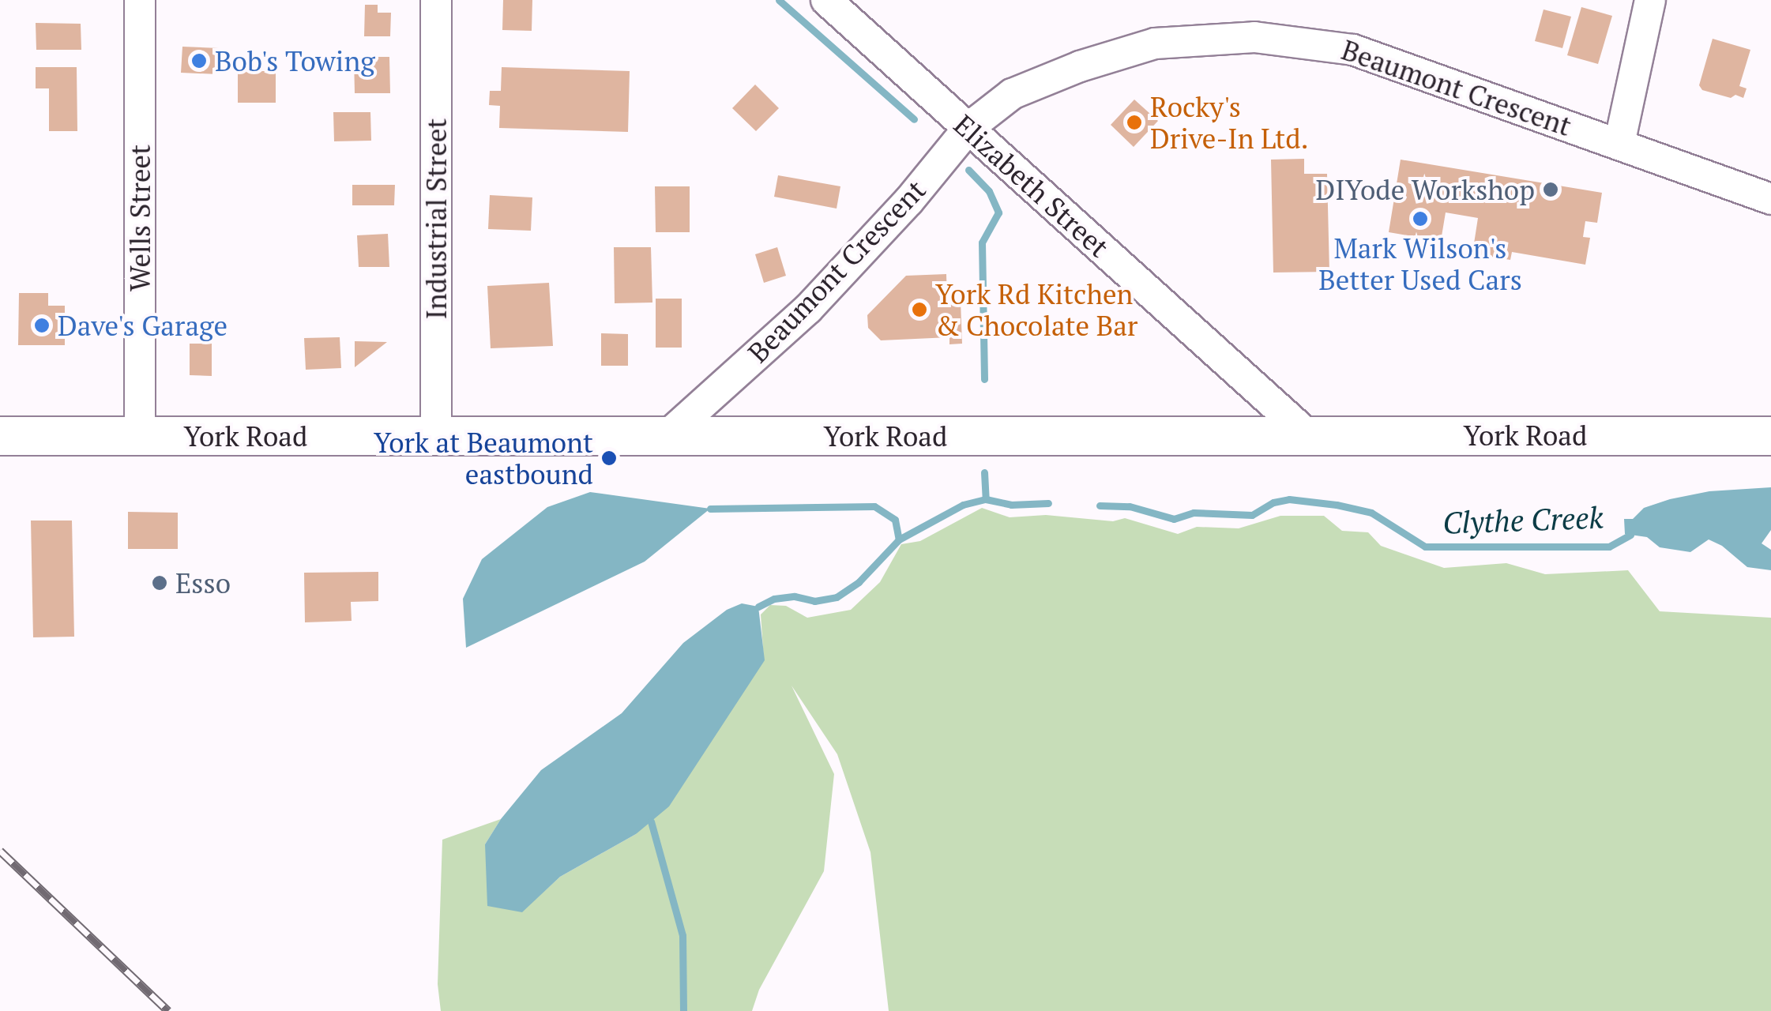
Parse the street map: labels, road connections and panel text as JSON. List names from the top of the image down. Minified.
{"streets":{"main road":["York Road"],"street":["Beaumont Crescent","Elizabeth Street","Wells Street","Industrial Street"]},"crossings":[["Beaumont Crescent","Elizabeth Street"],["Beaumont Crescent","York Road"],["Elizabeth Street","York Road"],["Wells Street","York Road"],["Industrial Street","York Road"]],"water":["Clythe Creek"],"places":["Bob's Towing","Rocky's Drive-In Ltd.","DIYode Workshop","Mark Wilson's Better Used Cars","York Rd Kitchen & Chocolate Bar","Dave's Garage","York at Beaumont eastbound","Esso"]}
